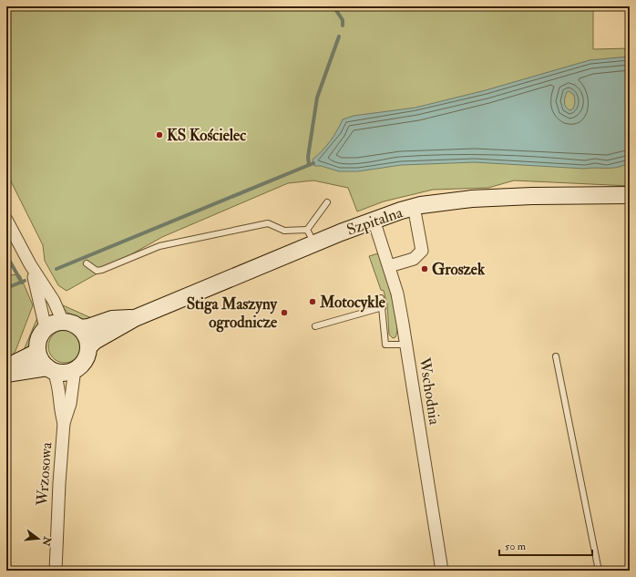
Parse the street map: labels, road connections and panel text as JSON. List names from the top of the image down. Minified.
{"streets":{"main road":["Szpitalna"],"street":["Wschodnia","Wrzosowa"]},"crossings":[["Szpitalna","Wschodnia"],["Szpitalna","Wrzosowa"]],"places":["KS Kościelec","Groszek","Motocykle","Stiga Maszyny ogrodnicze"],"scale_bar":"50 m","north":"right"}
